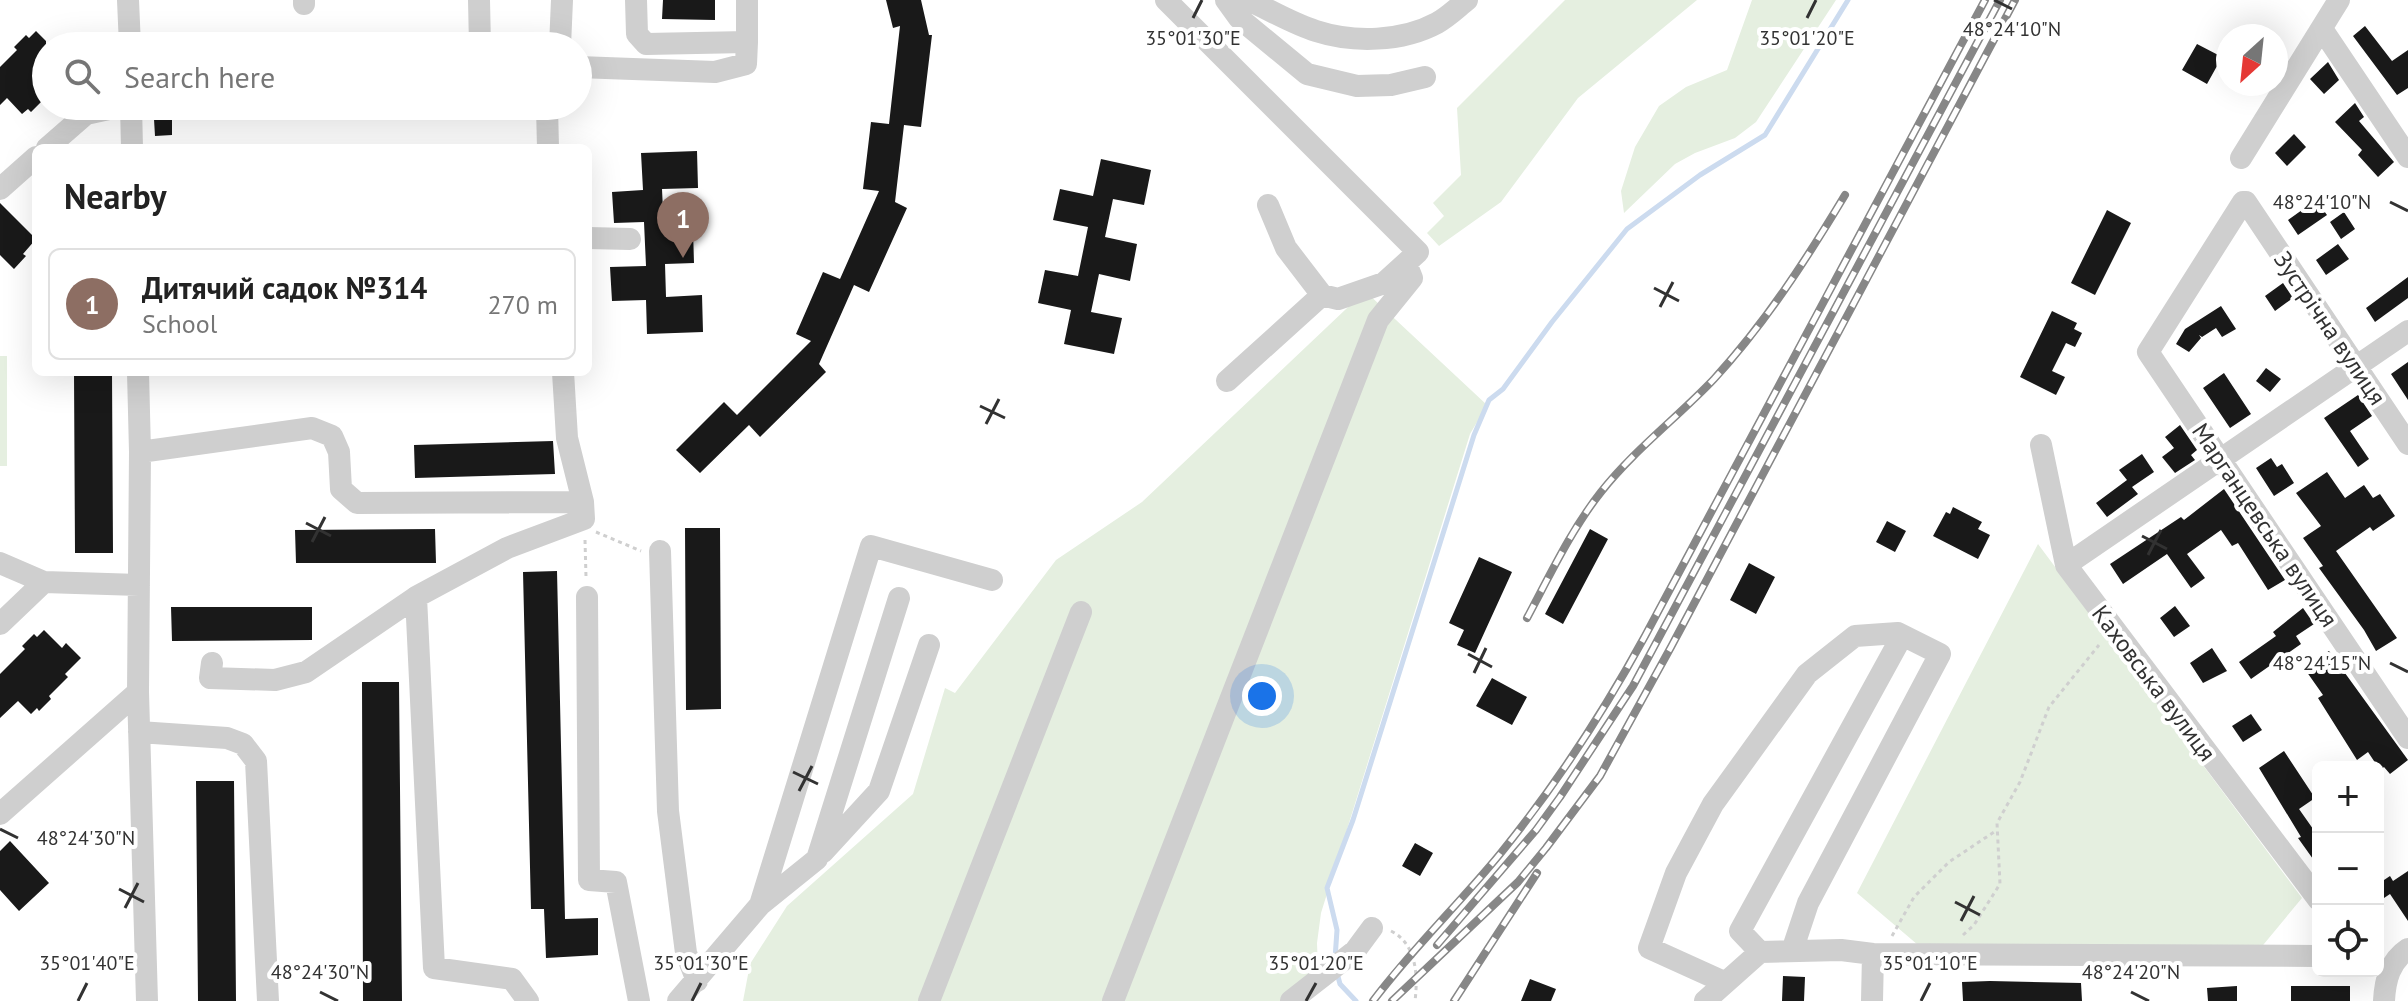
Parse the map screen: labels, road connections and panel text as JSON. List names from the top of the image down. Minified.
{"streets":{"street":["Зустрічна вулиця","Марганцевська вулиця","Каховська вулиця"]},"crossings":[["Зустрічна вулиця","Марганцевська вулиця"]],"north":"bottom left","page":{"search":"Search here","heading":"Nearby","pins":"1","list":[{"mark":"1","name":"Дитячий садок №314","note":"School","value":"270 m"}],"map_buttons":["+","−"]},"coordinates":["48°24'10\"N","35°01'30\"E","35°01'20\"E","48°24'15\"N","48°24'30\"N","35°01'40\"E","35°01'10\"E","48°24'20\"N"]}
